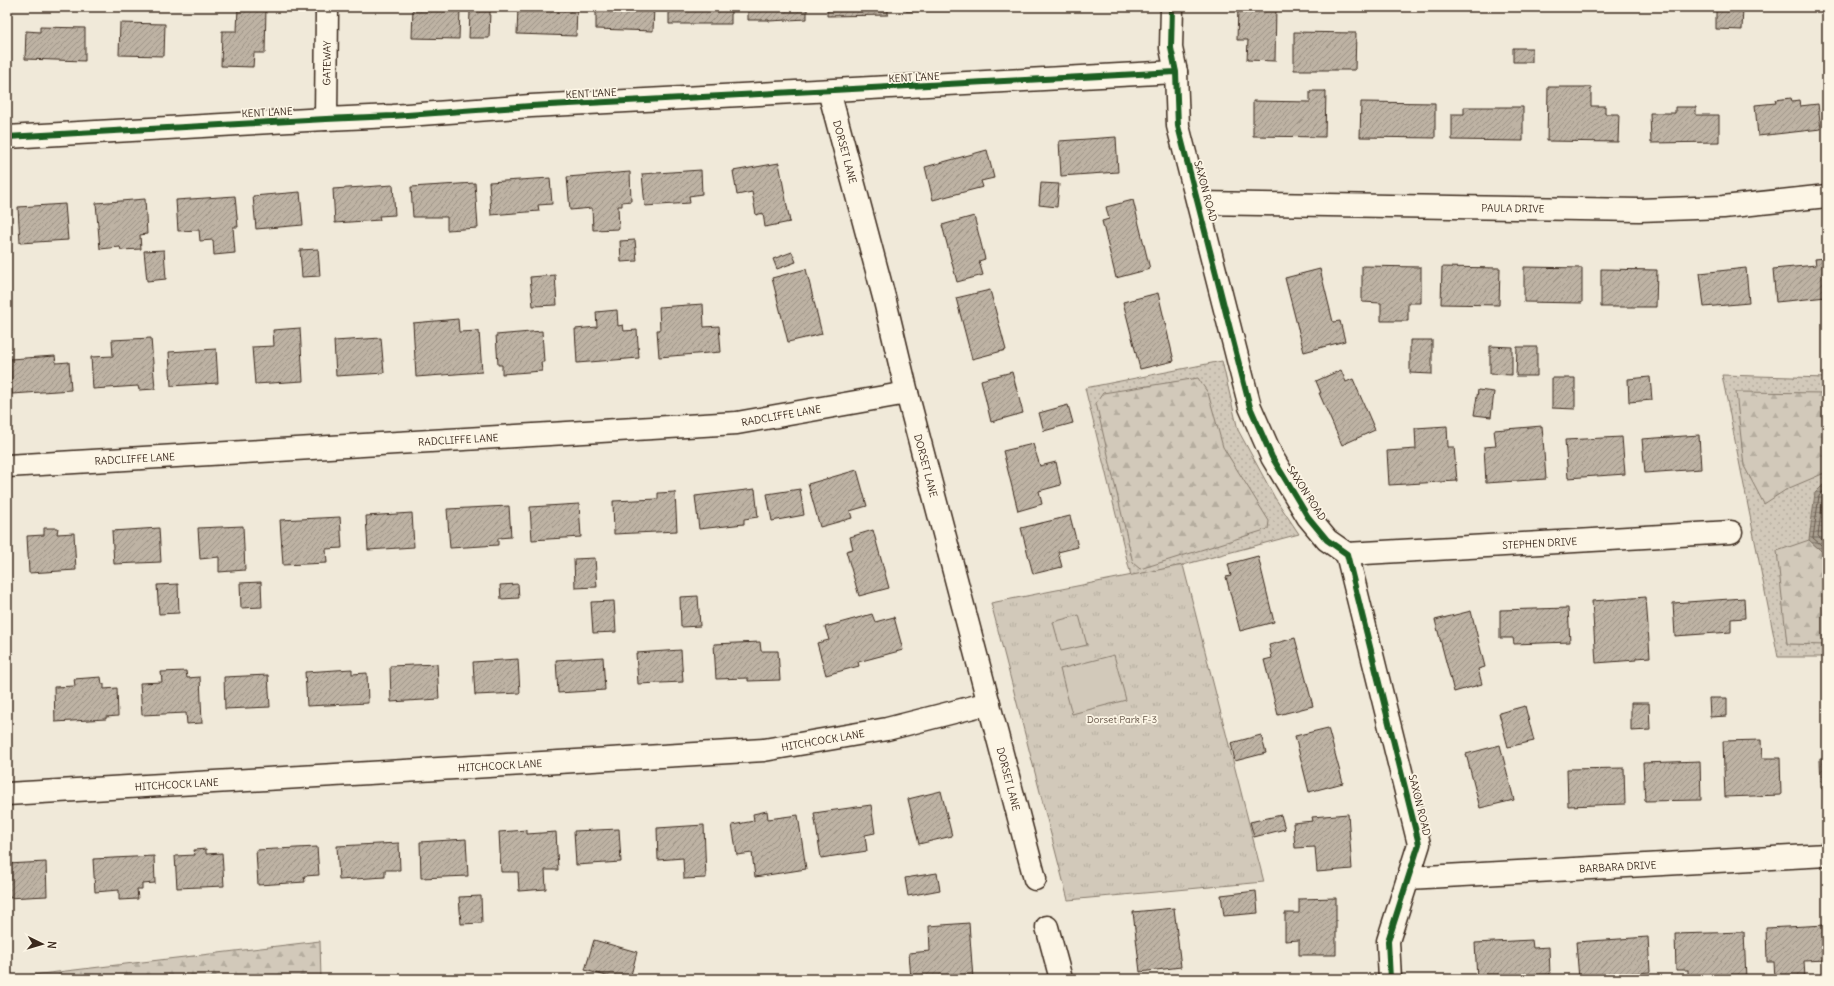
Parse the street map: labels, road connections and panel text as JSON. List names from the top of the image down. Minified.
{"streets":{"street":["GATEWAY","KENT LANE","DORSET LANE","SAXON ROAD","PAULA DRIVE","RADCLIFFE LANE","STEPHEN DRIVE","HITCHCOCK LANE","BARBARA DRIVE"]},"crossings":[["GATEWAY","KENT LANE"],["KENT LANE","DORSET LANE"],["KENT LANE","SAXON ROAD"],["DORSET LANE","RADCLIFFE LANE"],["DORSET LANE","HITCHCOCK LANE"],["SAXON ROAD","PAULA DRIVE"],["SAXON ROAD","STEPHEN DRIVE"],["SAXON ROAD","BARBARA DRIVE"]],"parks":["Dorset Park F-3"],"north":"right"}
